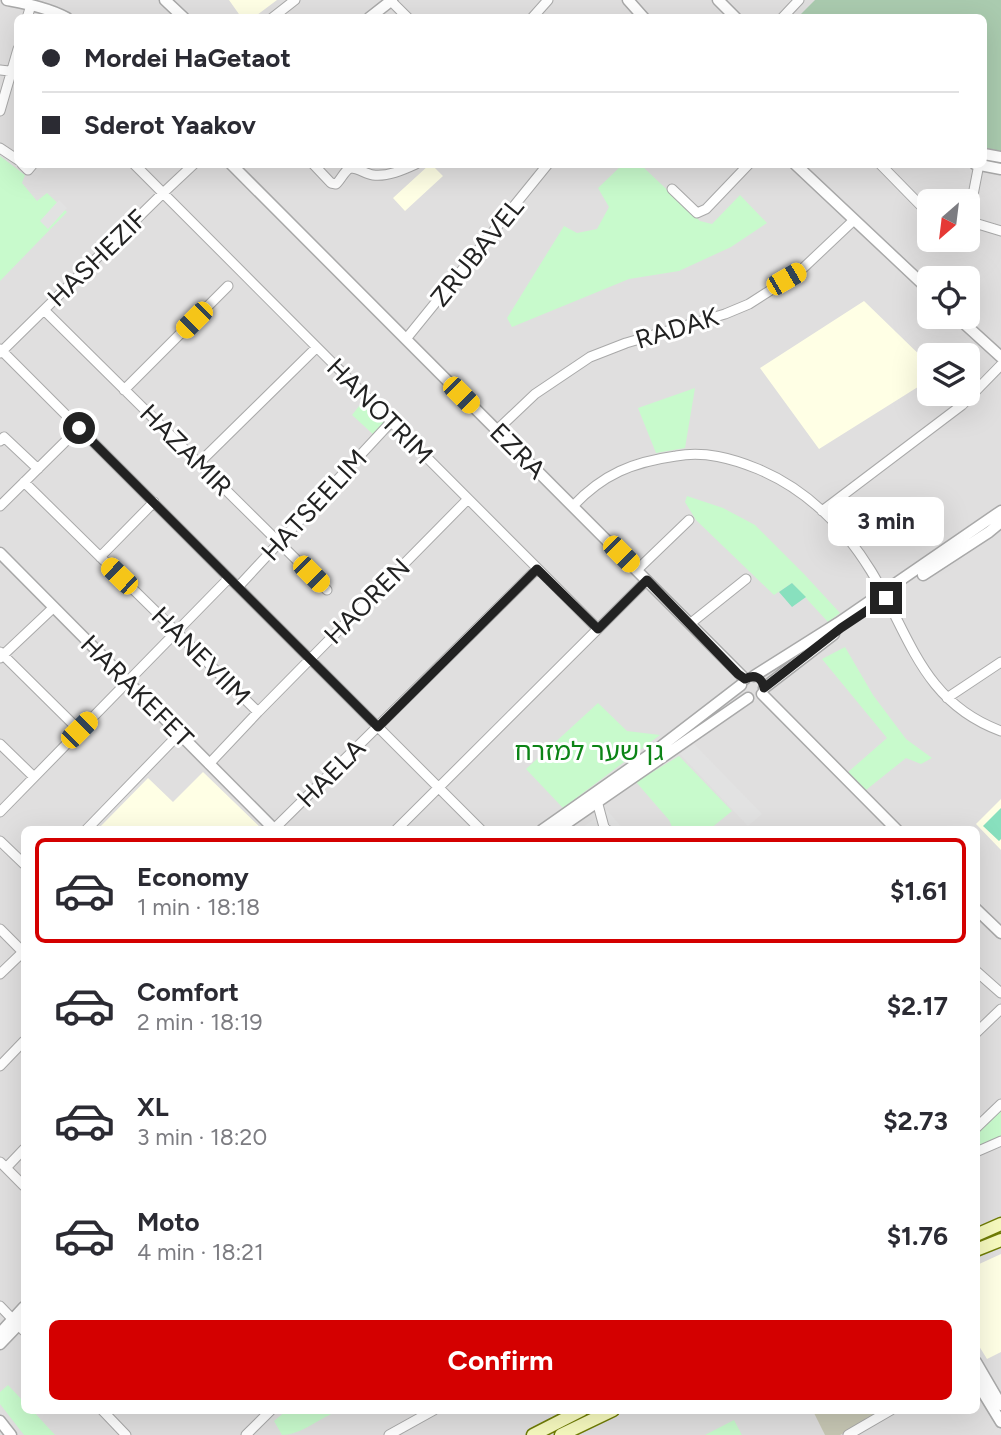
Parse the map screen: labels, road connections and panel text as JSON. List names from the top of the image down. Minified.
{"streets":{"street":["ZRUBAVEL","HASHEZIF","RADAK","HANOTRIM","HAZAMIR","EZRA","HATSEELIM","HAOREN","HANEVIIM","HARAKEFET","HAELA"]},"crossings":[["ZRUBAVEL","EZRA"],["HASHEZIF","HANOTRIM"],["HASHEZIF","HAZAMIR"],["RADAK","EZRA"],["HANOTRIM","HATSEELIM"],["HANOTRIM","HAOREN"],["HANOTRIM","HAELA"],["HAZAMIR","HATSEELIM"],["HAOREN","HANEVIIM"],["HAOREN","HARAKEFET"]],"parks":["גן שער למזרח"],"north":"bottom left","page":{"banner":["Mordei HaGetaot","Sderot Yaakov"],"bubble":"3 min","list":[{"name":"Economy","note":"1 min · 18:18","value":"$1.61"},{"name":"Comfort","note":"2 min · 18:19","value":"$2.17"},{"name":"XL","note":"3 min · 18:20","value":"$2.73"},{"name":"Moto","note":"4 min · 18:21","value":"$1.76"}],"buttons":"Confirm"}}
